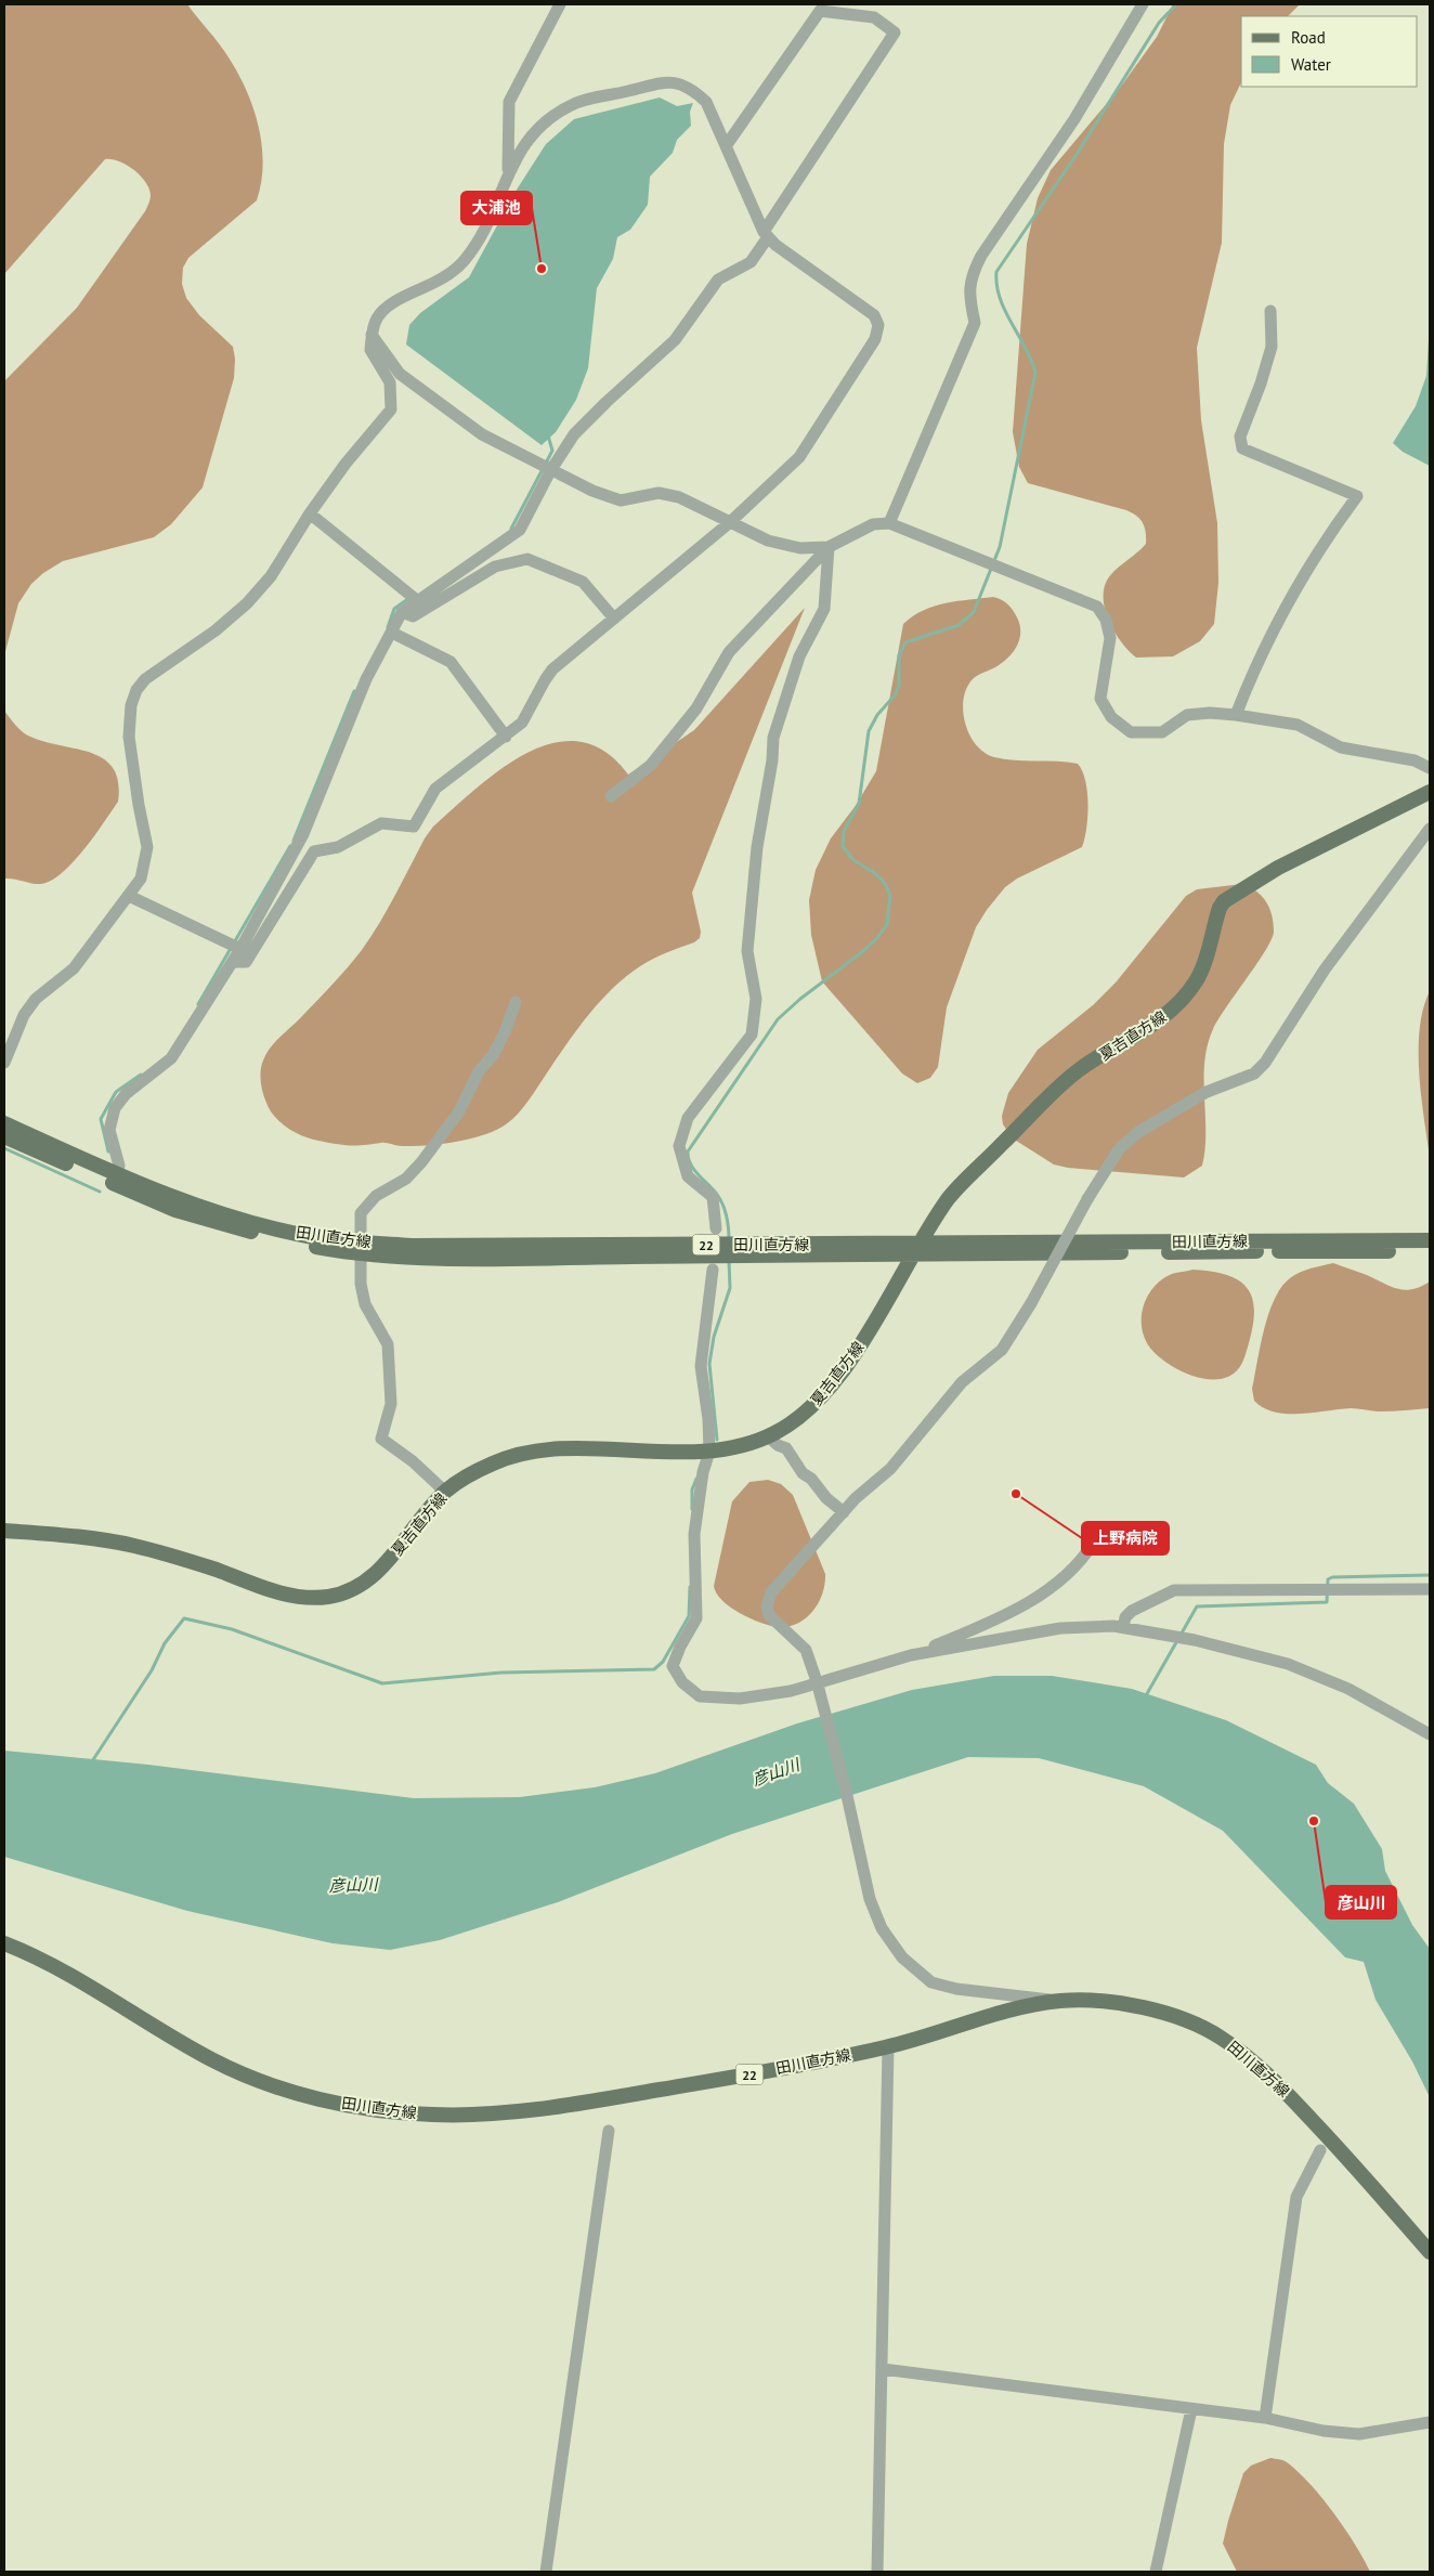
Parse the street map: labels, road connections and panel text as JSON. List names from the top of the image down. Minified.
{"streets":{"main road":["夏吉直方線","田川直方線","22"]},"crossings":[["夏吉直方線","田川直方線"]],"water":["彦山川"],"places":["大浦池","上野病院","彦山川"],"legend":["Road","Water"]}
